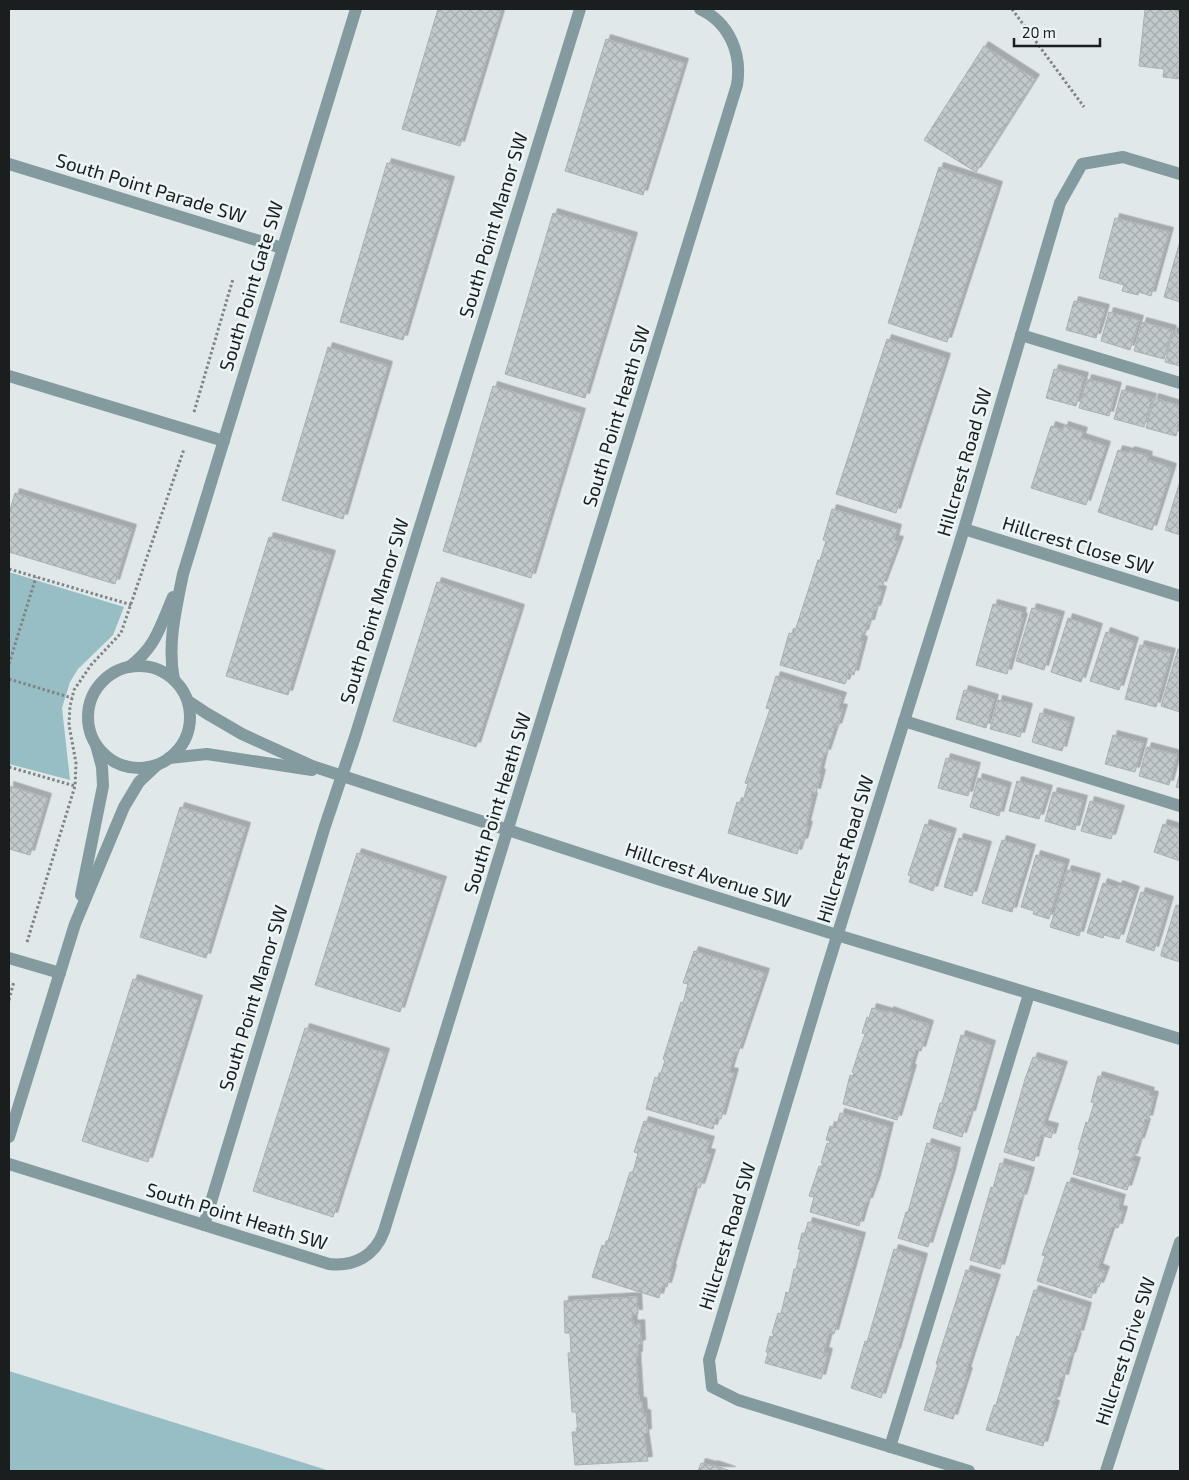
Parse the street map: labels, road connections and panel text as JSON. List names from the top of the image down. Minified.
{"streets":{"street":["South Point Parade SW","South Point Manor SW","South Point Gate SW","South Point Heath SW","Hillcrest Road SW","Hillcrest Close SW","Hillcrest Avenue SW","Hillcrest Drive SW"]},"crossings":[["South Point Parade SW","South Point Gate SW"],["South Point Manor SW","South Point Heath SW"],["South Point Manor SW","Hillcrest Avenue SW"],["South Point Gate SW","Hillcrest Avenue SW"],["South Point Heath SW","Hillcrest Avenue SW"],["Hillcrest Road SW","Hillcrest Close SW"],["Hillcrest Road SW","Hillcrest Avenue SW"]],"scale_bar":"20 m"}
